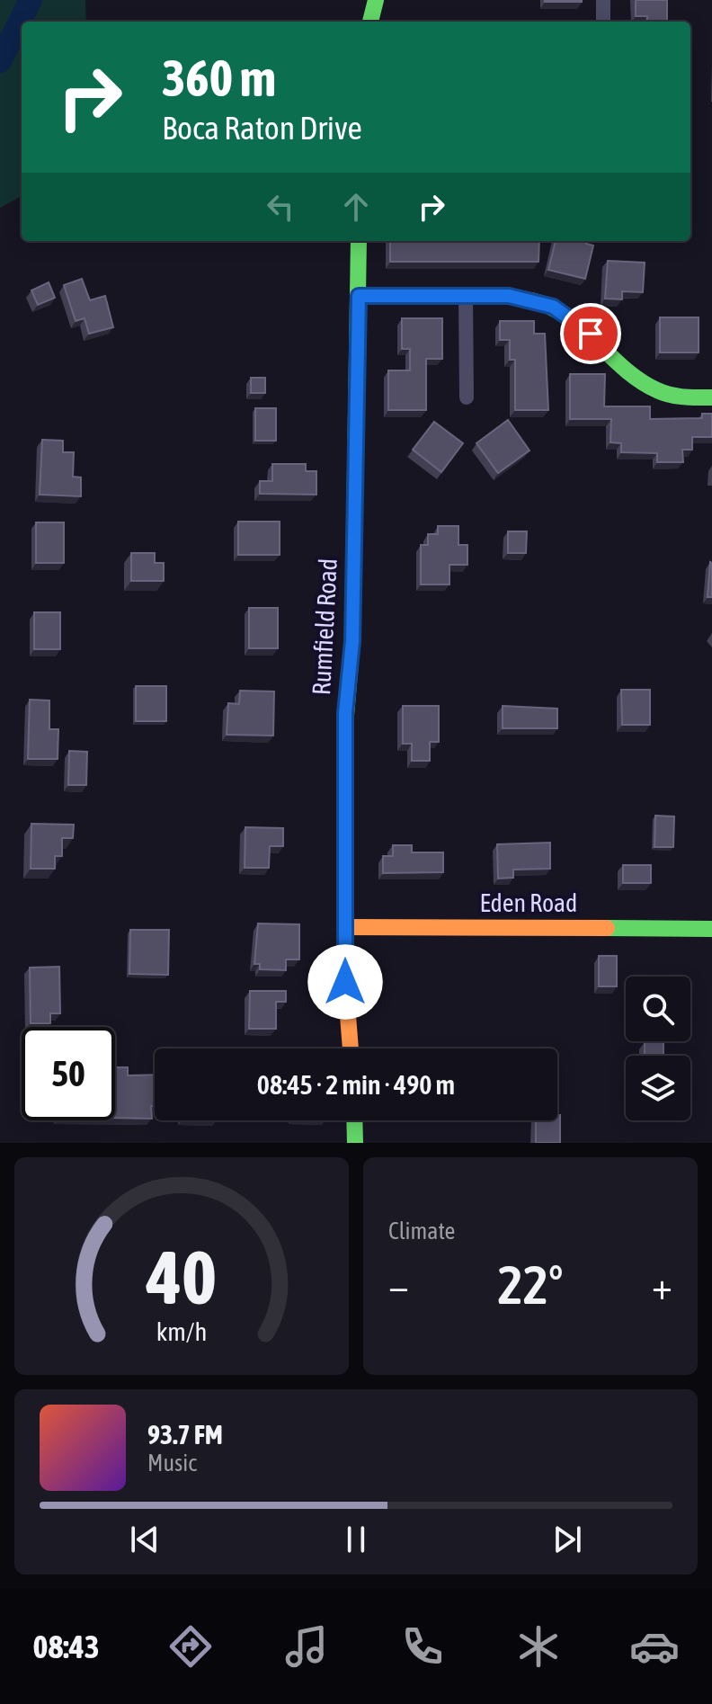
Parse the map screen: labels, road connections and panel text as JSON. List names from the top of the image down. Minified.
{"streets":{"main road":["Rumfield Road","Eden Road"]},"crossings":[["Rumfield Road","Eden Road"]],"page":{"turn":["360 m","Boca Raton Drive"],"limit":"50","trip":"08:45 · 2 min · 490 m","tile":"Climate","heat":["−","22°","+"],"song":["93.7 FM","Music"],"tabs":"08:43","gauge":["40","km/h"]}}
